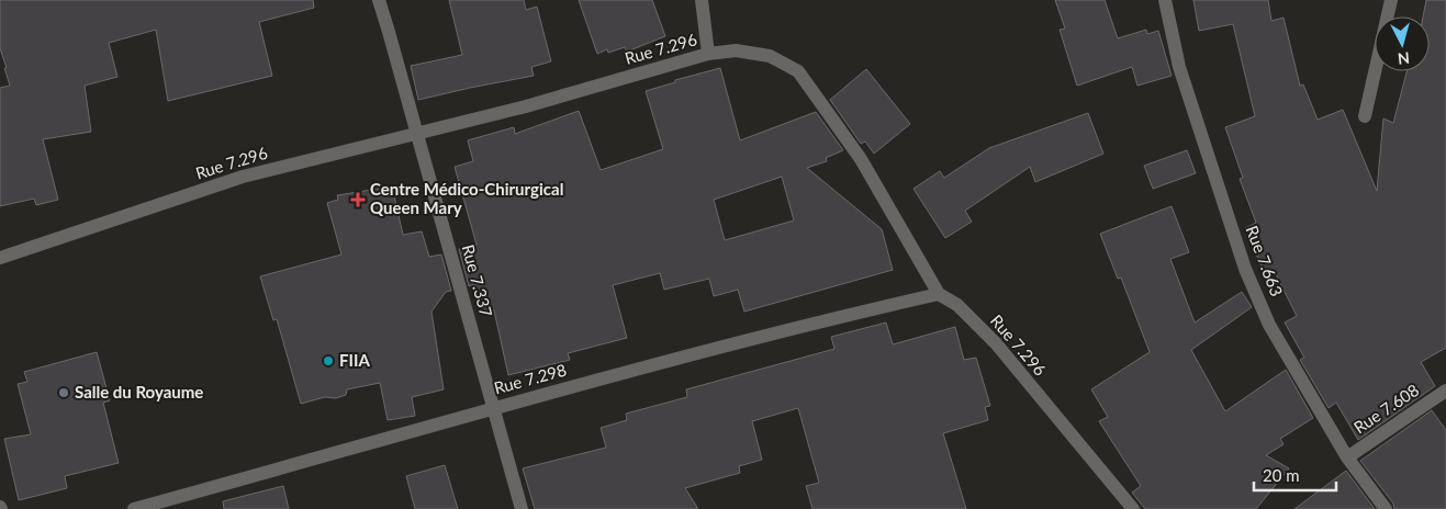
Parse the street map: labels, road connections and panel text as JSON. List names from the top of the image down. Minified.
{"streets":{"street":["Rue 7.296","Rue 7.663","Rue 7.337","Rue 7.298","Rue 7.608"]},"crossings":[["Rue 7.296","Rue 7.337"],["Rue 7.296","Rue 7.298"],["Rue 7.663","Rue 7.608"],["Rue 7.337","Rue 7.298"]],"places":{"health":["Centre Médico-Chirurgical Queen Mary"],"other":["FIIA","Salle du Royaume"]},"scale_bar":"20 m","north":"bottom"}
